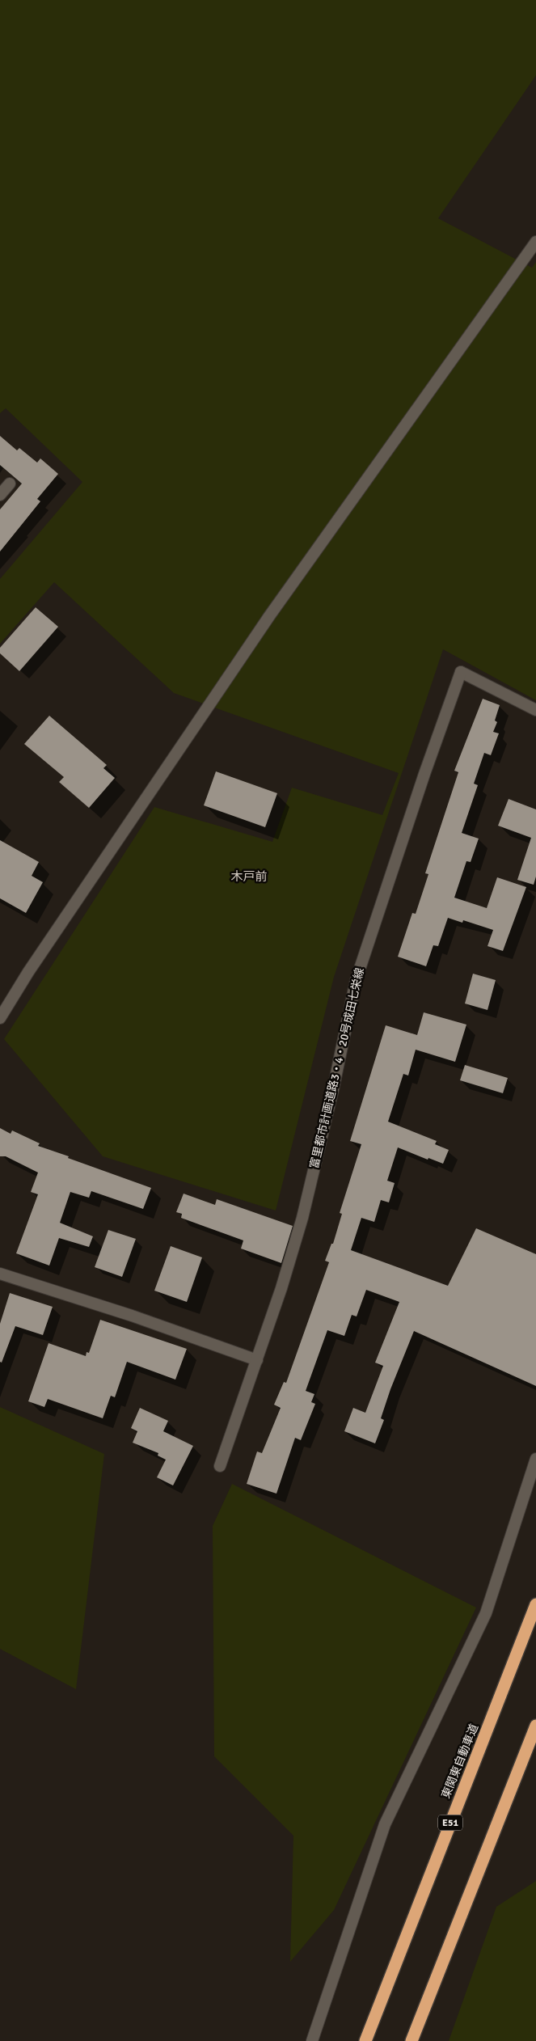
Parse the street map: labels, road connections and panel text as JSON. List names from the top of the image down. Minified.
{"streets":{"highway":["東関東自動車道","E51"],"street":["富里都市計画道路3・4・20号成田七栄線"]},"districts":["木戸前"]}
